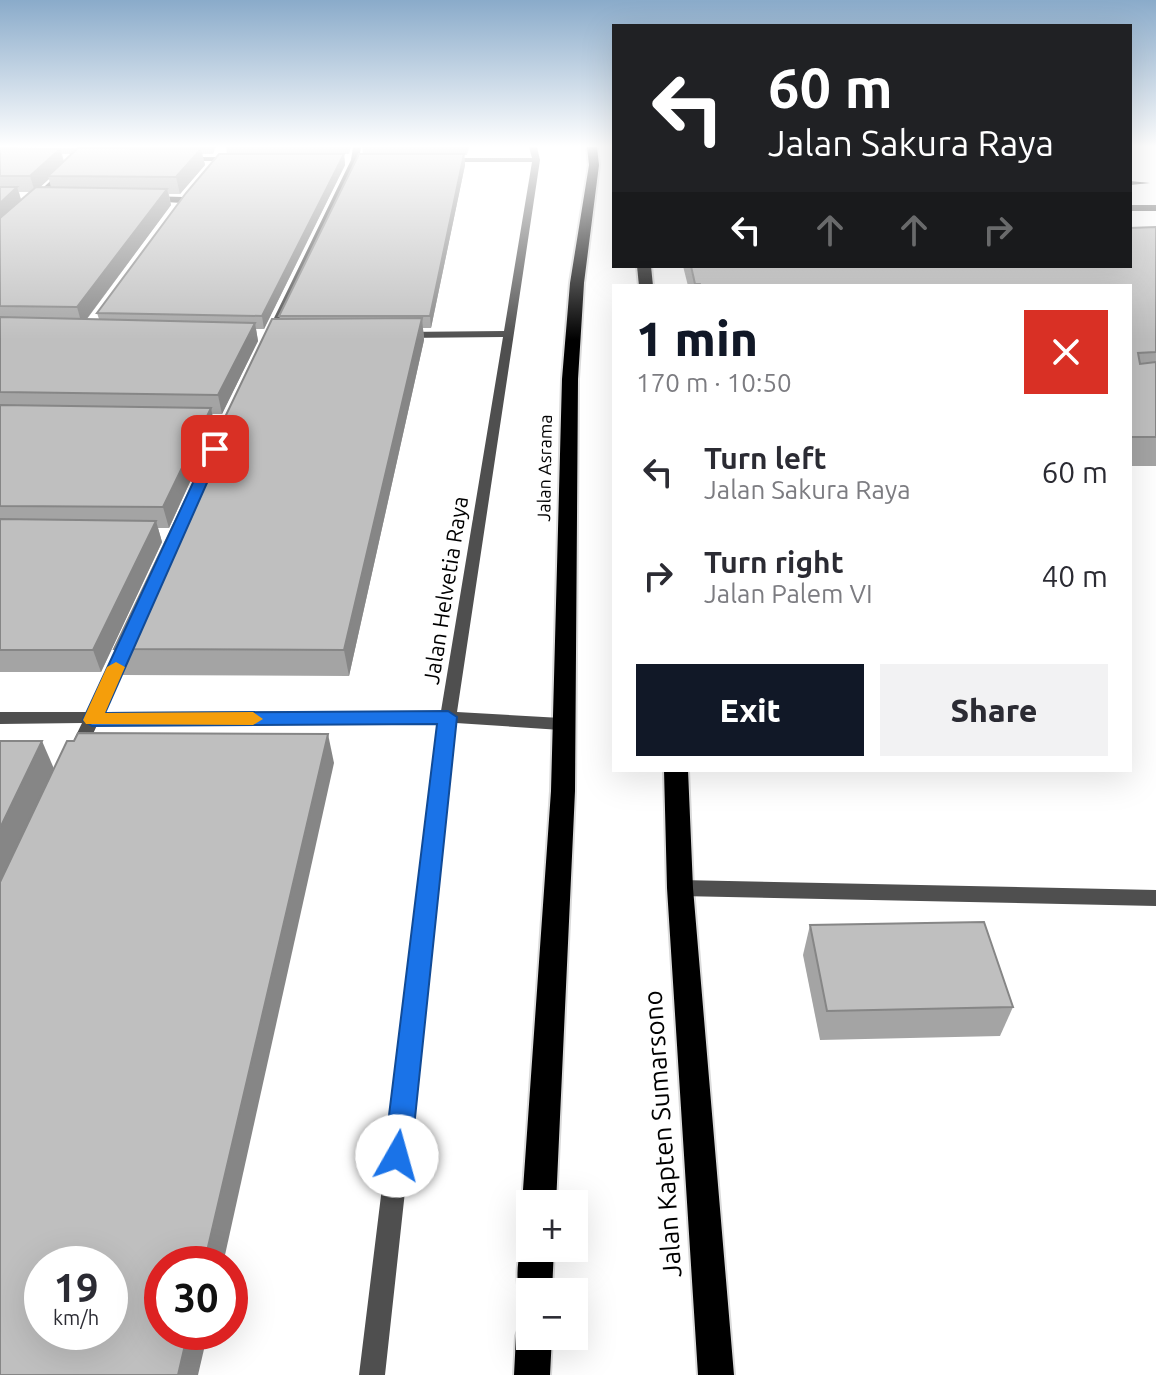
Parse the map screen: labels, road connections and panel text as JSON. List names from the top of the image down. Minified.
{"streets":{"highway":["Jalan Asrama","Jalan Kapten Sumarsono"],"street":["Jalan Helvetia Raya"]},"page":{"turn":["60 m","Jalan Sakura Raya"],"heading":["1 min","170 m · 10:50"],"list":[{"name":"Turn left","note":"Jalan Sakura Raya","value":"60 m"},{"name":"Turn right","note":"Jalan Palem VI","value":"40 m"}],"buttons":["Exit","Share"],"map_buttons":["+","−"],"speed":"19 km/h","limit":"30"}}
